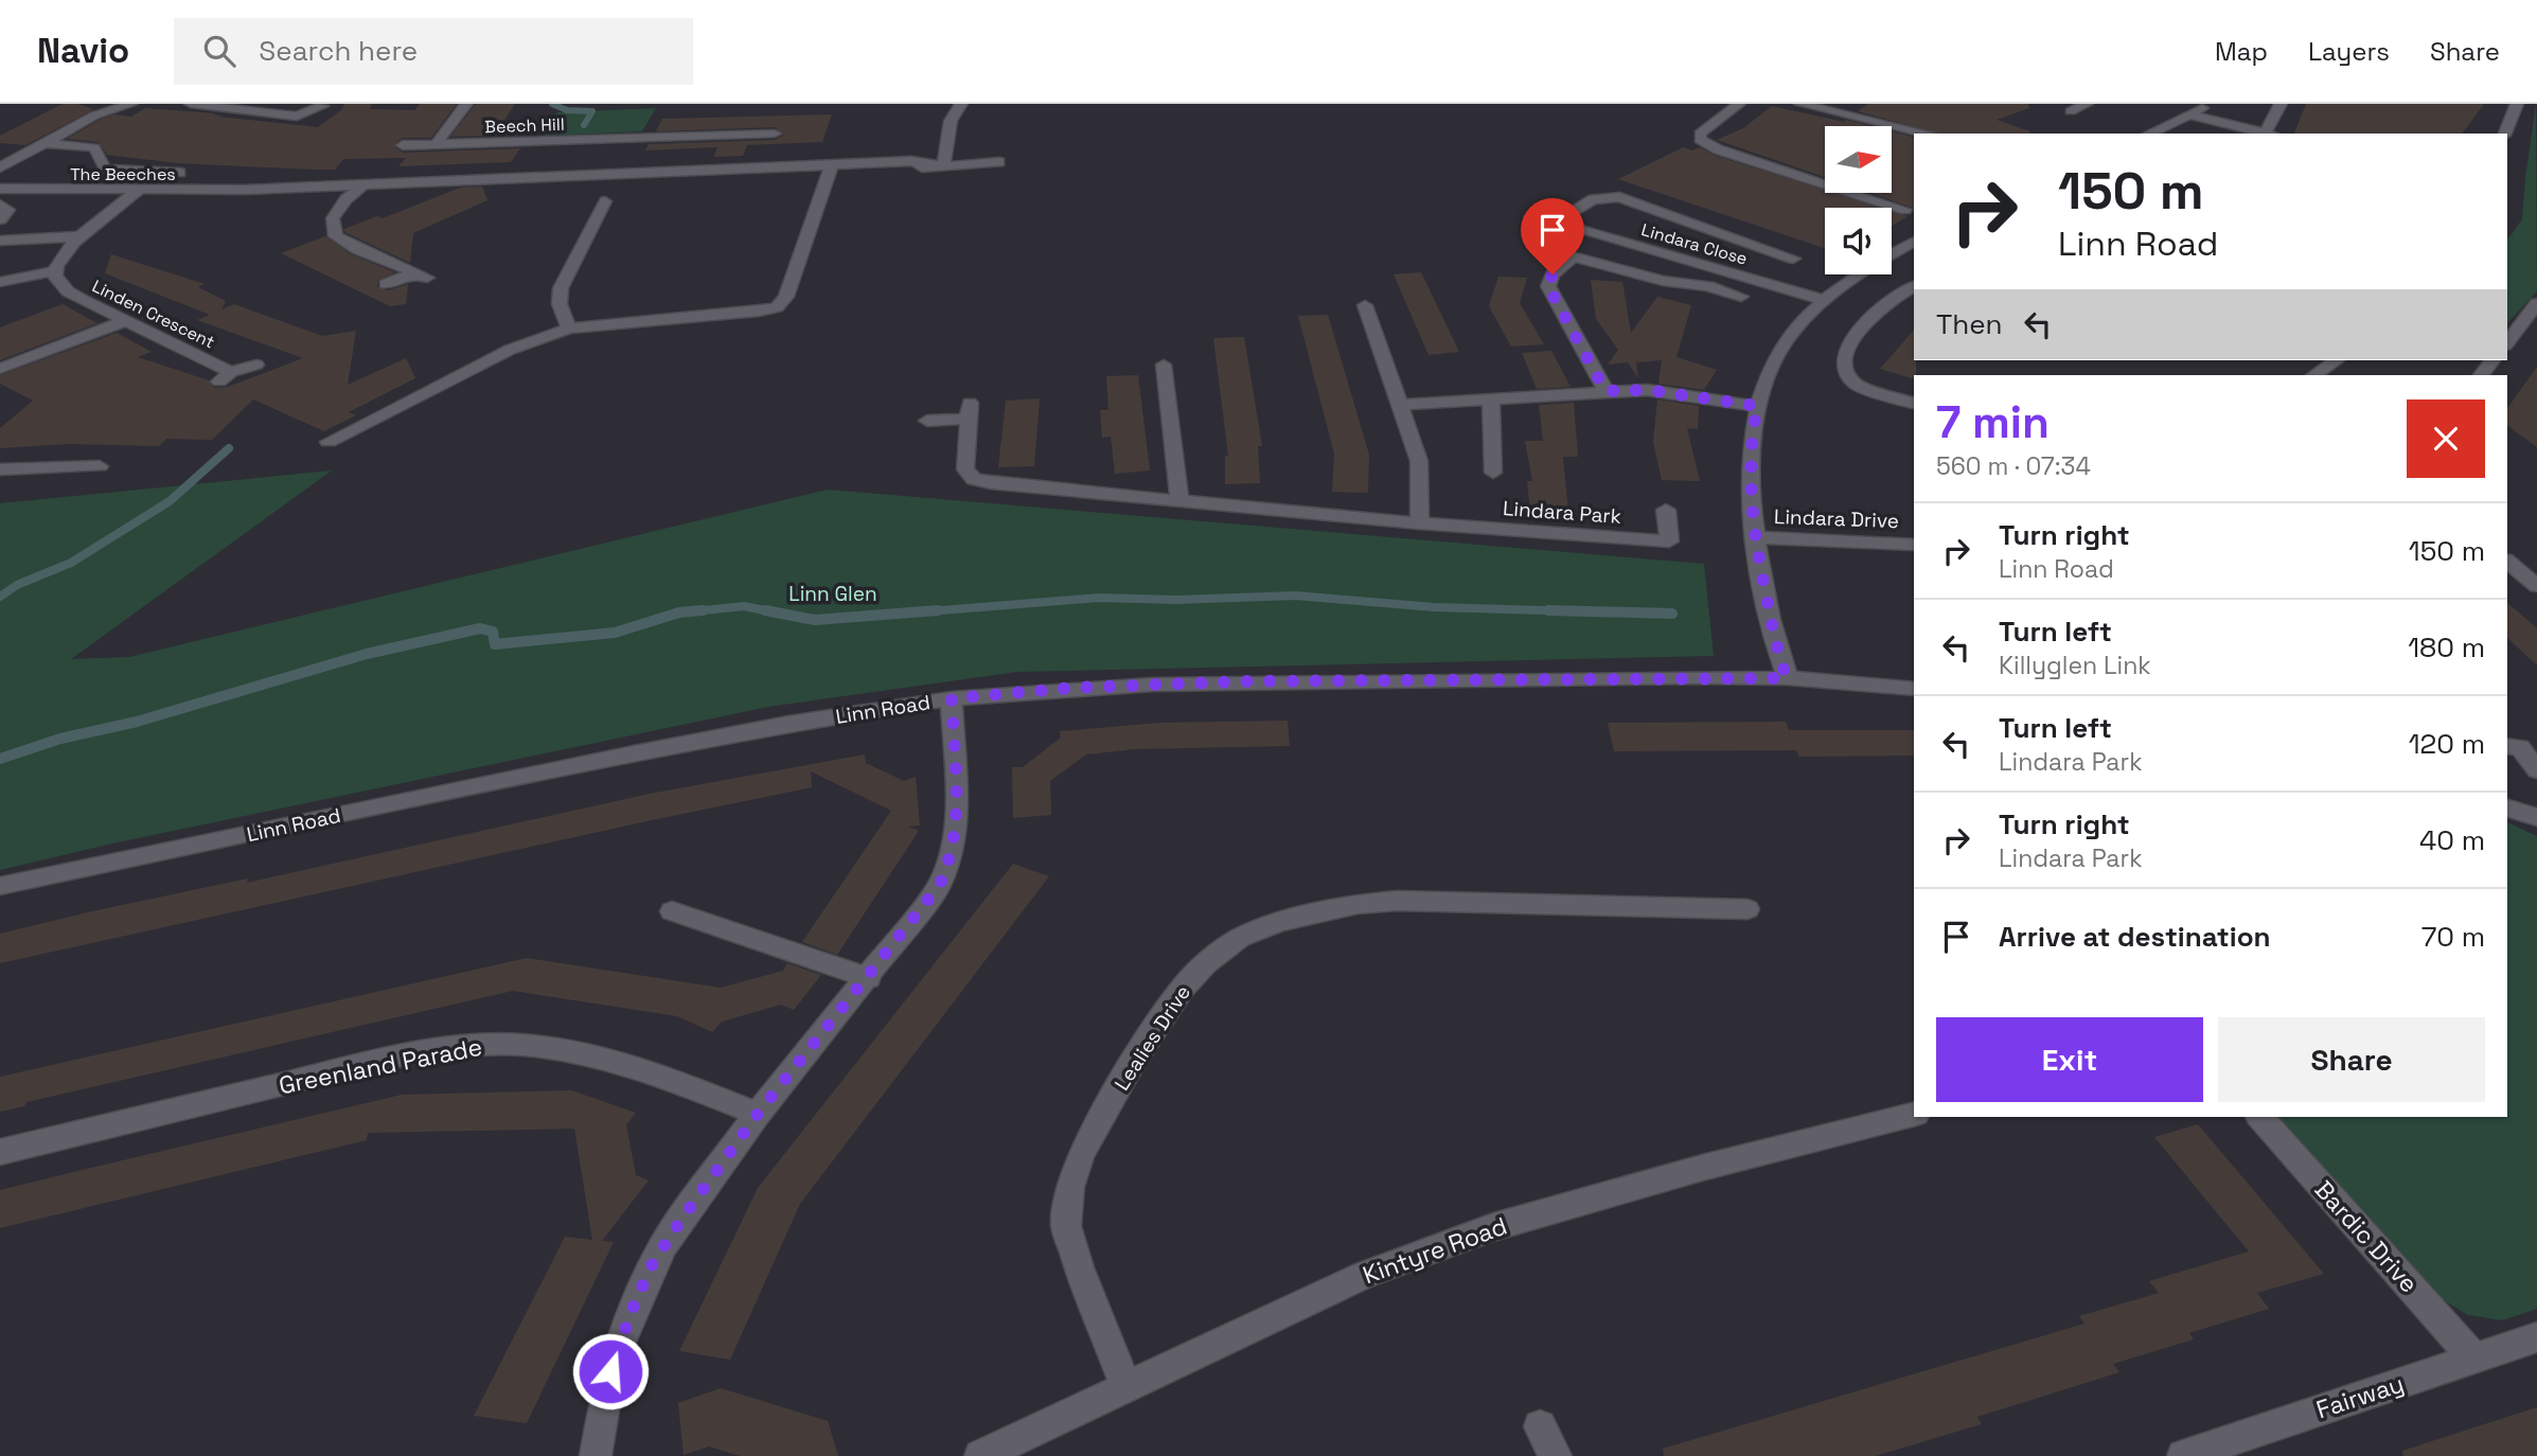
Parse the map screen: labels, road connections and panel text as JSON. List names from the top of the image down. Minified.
{"streets":{"street":["Beech Hill","The Beeches","Lindara Close","Linden Crescent","Lindara Park","Lindara Drive","Linn Road","Lealies Drive","Greenland Parade","Bardic Drive","Kintyre Road","Fairway"]},"crossings":[["Lealies Drive","Kintyre Road"],["Bardic Drive","Fairway"]],"parks":["Linn Glen"],"north":"right","page":{"header":"Navio","search":"Search here","nav":["Map","Layers","Share"],"turn":["150 m","Linn Road"],"then":"Then","heading":["7 min","560 m · 07:34"],"list":[{"name":"Turn right","note":"Linn Road","value":"150 m"},{"name":"Turn left","note":"Killyglen Link","value":"180 m"},{"name":"Turn left","note":"Lindara Park","value":"120 m"},{"name":"Turn right","note":"Lindara Park","value":"40 m"},{"name":"Arrive at destination","value":"70 m"}],"buttons":["Exit","Share"]}}
